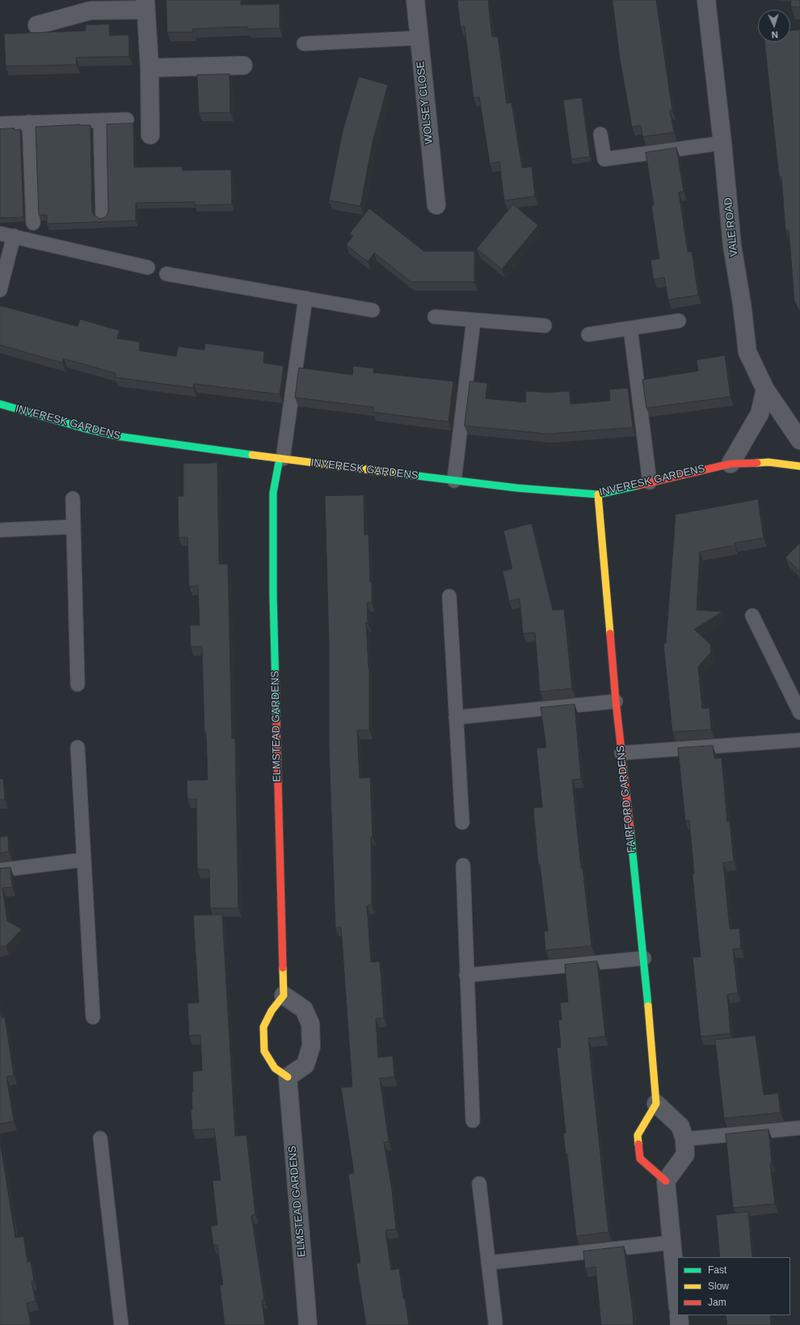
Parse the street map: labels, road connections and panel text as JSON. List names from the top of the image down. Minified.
{"streets":{"street":["WOLSEY CLOSE","VALE ROAD","INVERESK GARDENS","ELMSTEAD GARDENS","FAIRFORD GARDENS"]},"crossings":[["INVERESK GARDENS","ELMSTEAD GARDENS"],["INVERESK GARDENS","FAIRFORD GARDENS"]],"legend":["Fast","Slow","Jam"],"north":"bottom"}
